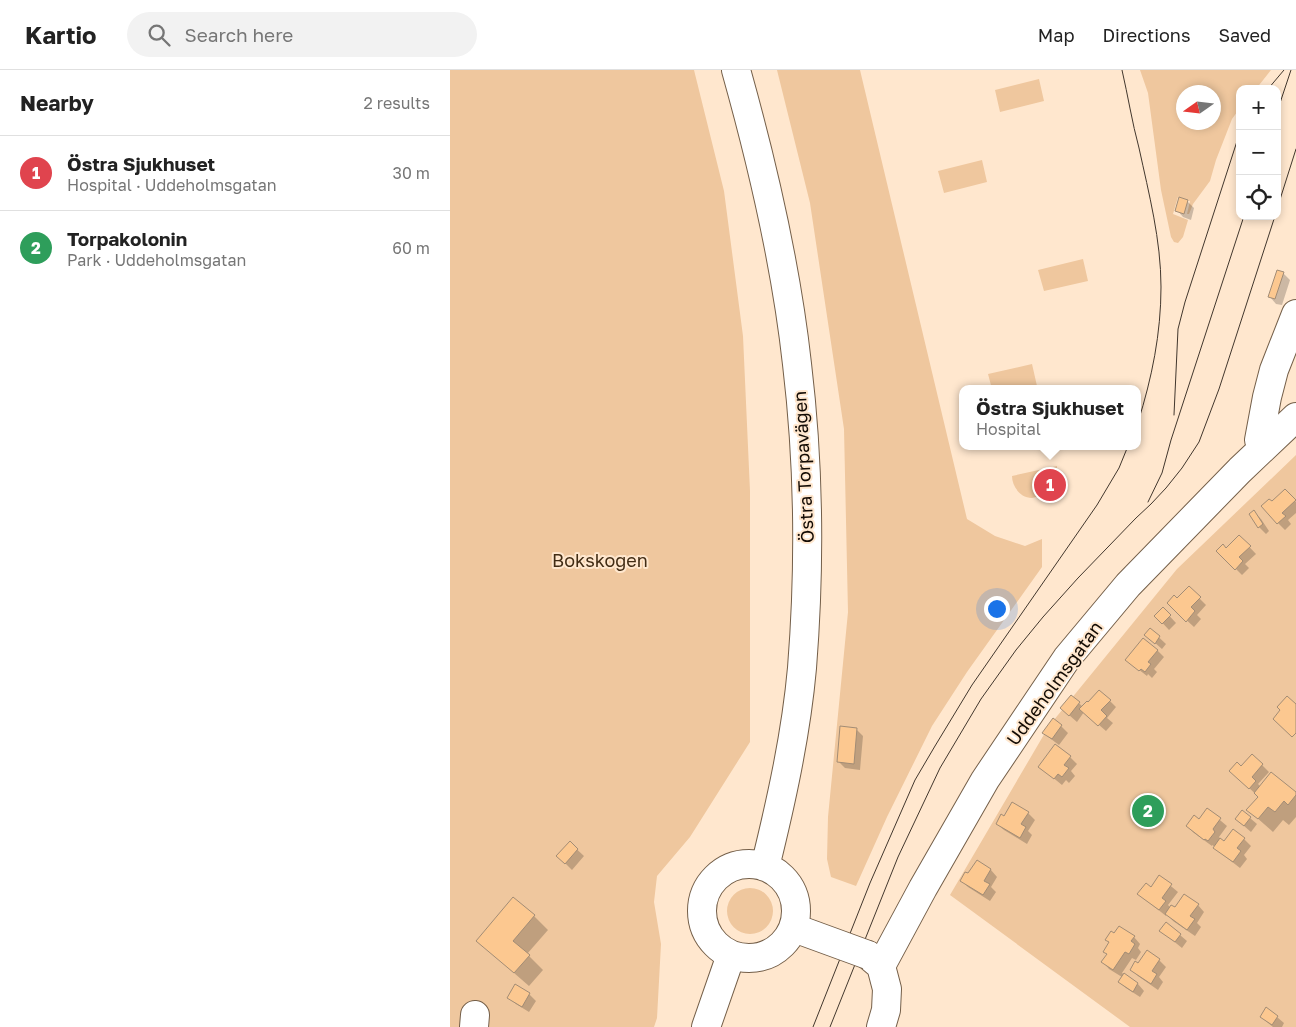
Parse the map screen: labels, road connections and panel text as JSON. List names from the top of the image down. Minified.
{"streets":{"street":["Östra Torpavägen","Uddeholmsgatan"]},"parks":["Bokskogen"],"north":"left","page":{"header":"Kartio","search":"Search here","nav":["Map","Directions","Saved"],"heading":["Nearby","2 results"],"map_buttons":["+","−"],"list":[{"mark":"1","name":"Östra Sjukhuset","note":"Hospital · Uddeholmsgatan","value":"30 m"},{"mark":"2","name":"Torpakolonin","note":"Park · Uddeholmsgatan","value":"60 m"}],"popup":["Östra Sjukhuset","Hospital"],"pins":["1","2"]}}
